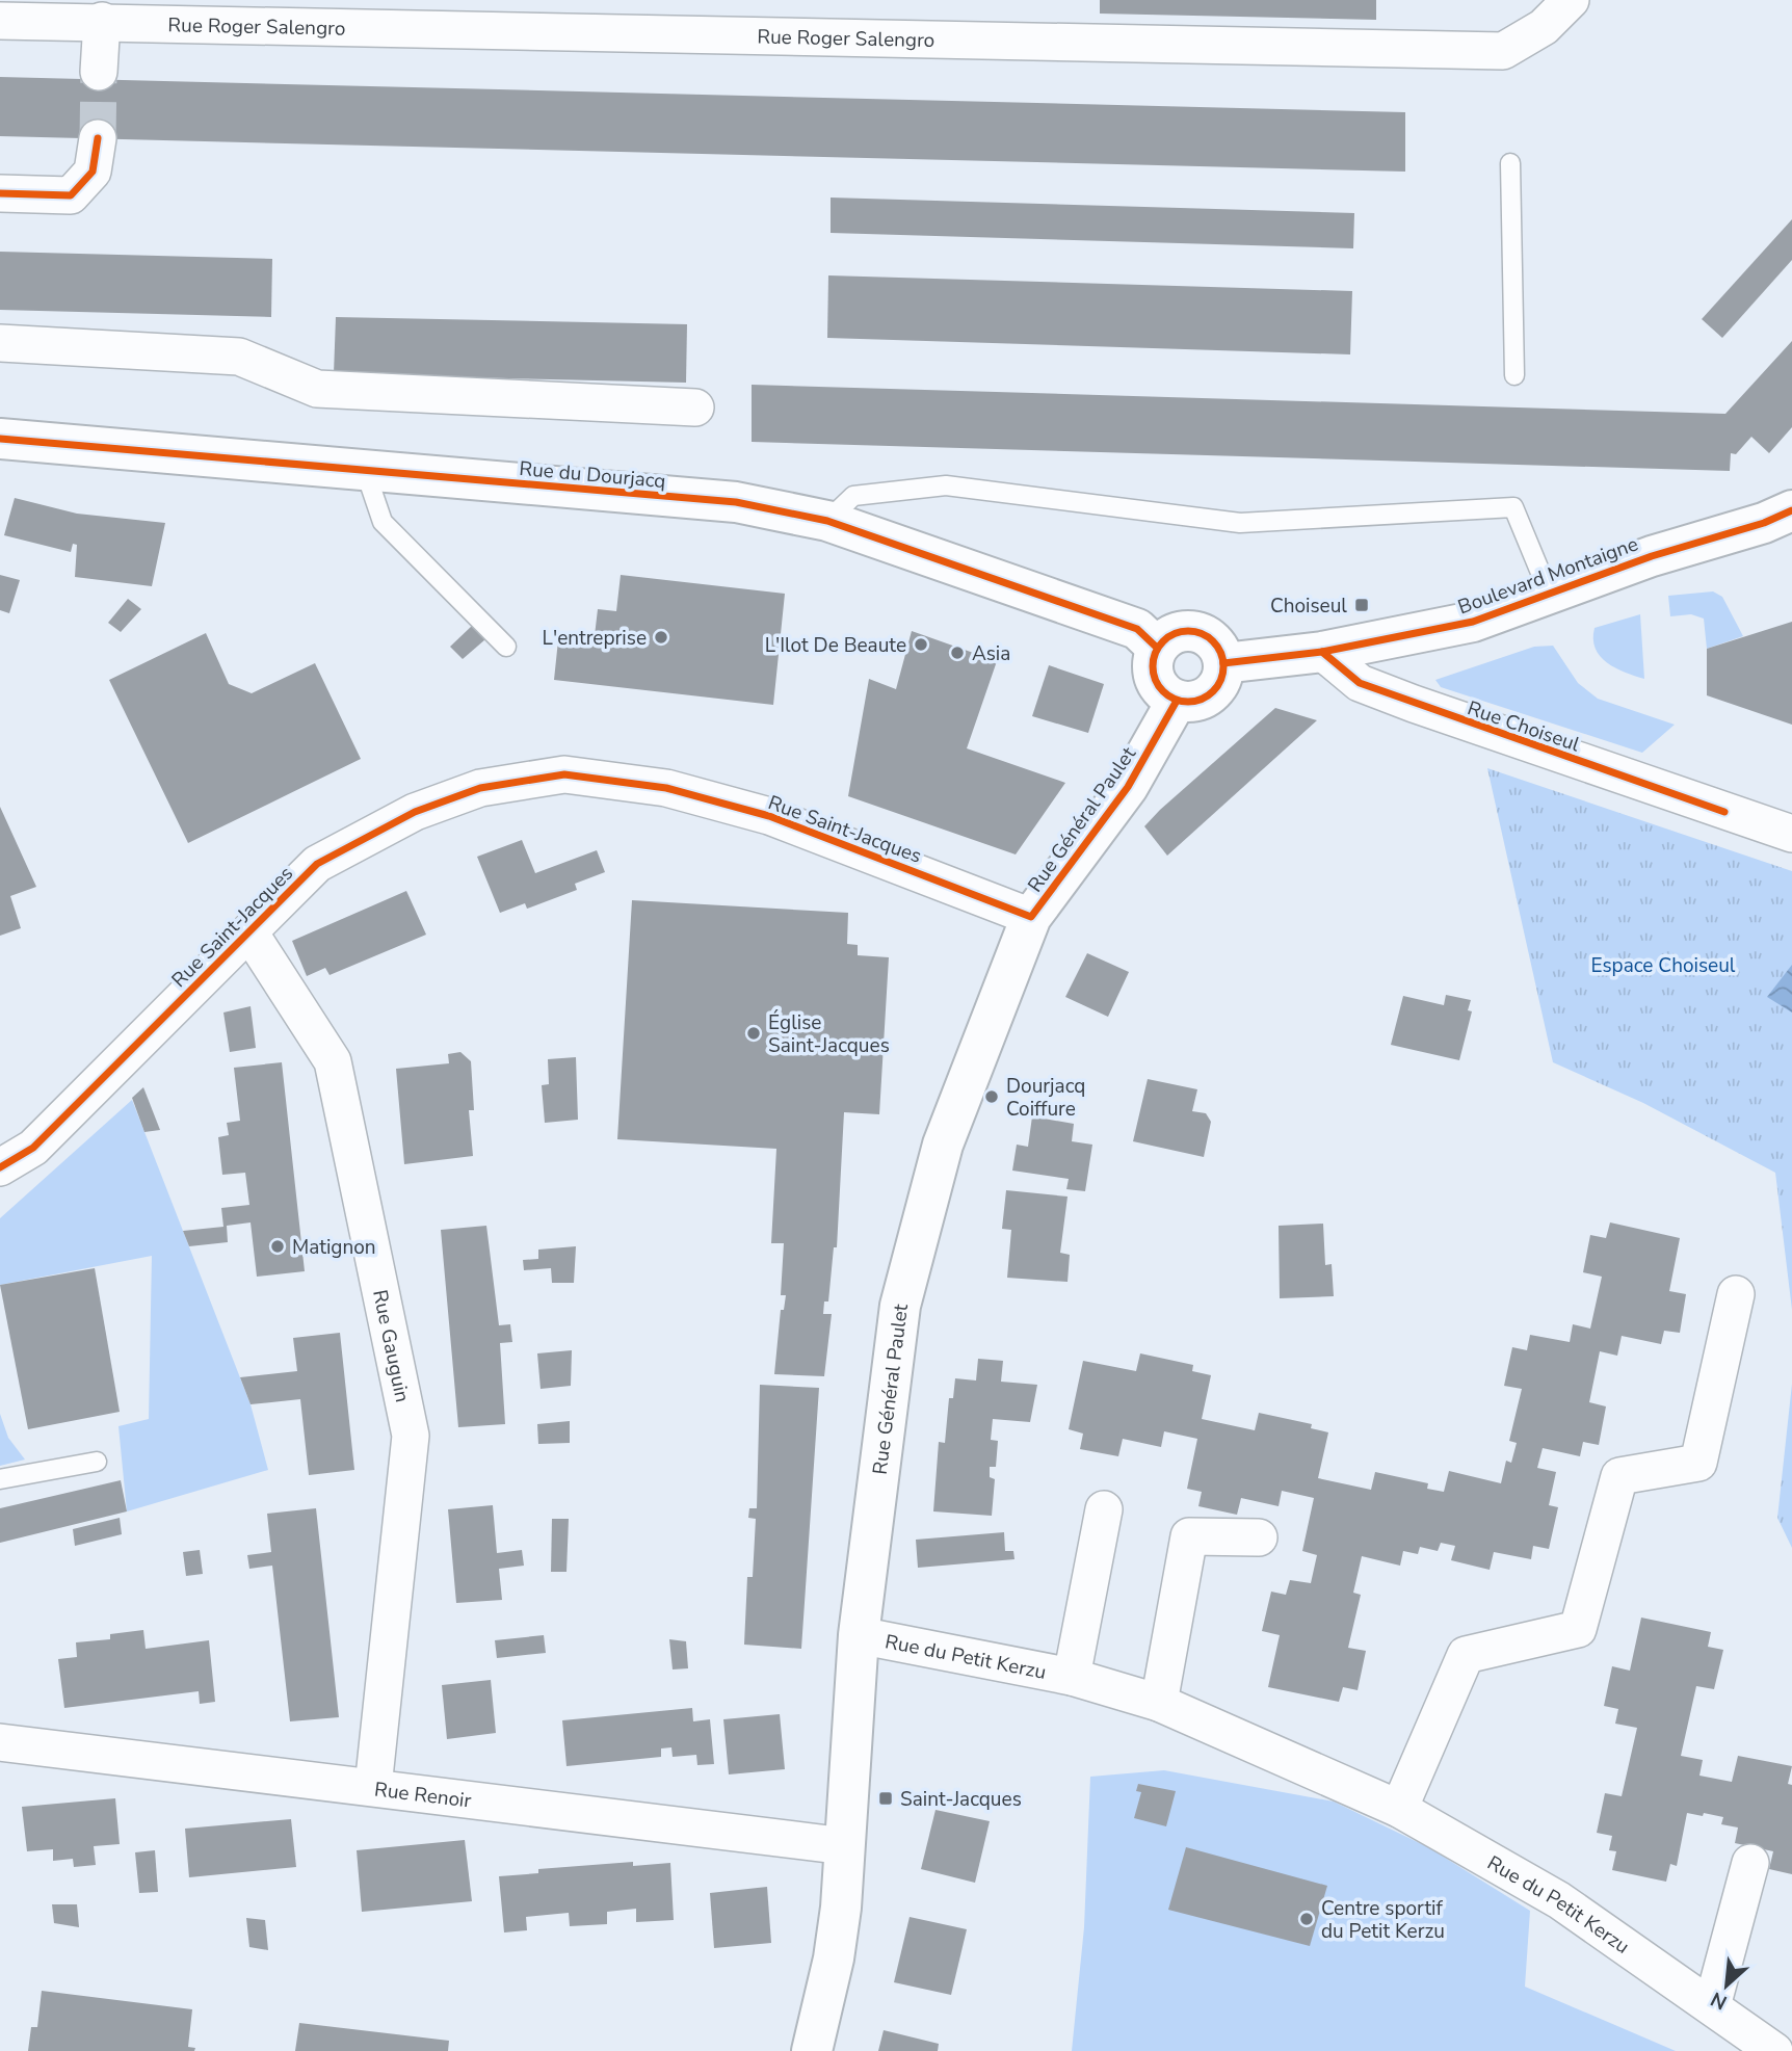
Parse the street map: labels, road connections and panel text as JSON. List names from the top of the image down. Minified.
{"streets":{"main road":["Rue du Dourjacq","Boulevard Montaigne","Rue Général Paulet"],"street":["Rue Roger Salengro","Rue Choiseul","Rue Saint-Jacques","Rue Gauguin","Rue du Petit Kerzu","Rue Renoir"]},"crossings":[["Rue du Dourjacq","Boulevard Montaigne"],["Rue du Dourjacq","Rue Général Paulet"],["Boulevard Montaigne","Rue Choiseul"],["Boulevard Montaigne","Rue Général Paulet"],["Rue Général Paulet","Rue Saint-Jacques"],["Rue Général Paulet","Rue du Petit Kerzu"],["Rue Général Paulet","Rue Renoir"],["Rue Saint-Jacques","Rue Gauguin"],["Rue Gauguin","Rue Renoir"]],"parks":["Espace Choiseul"],"places":{"transit":["Choiseul","Saint-Jacques"],"other":["L'entreprise","L'Ilot De Beaute","Asia","Église Saint-Jacques","Dourjacq Coiffure","Matignon","Centre sportif du Petit Kerzu"]},"north":"bottom left"}
